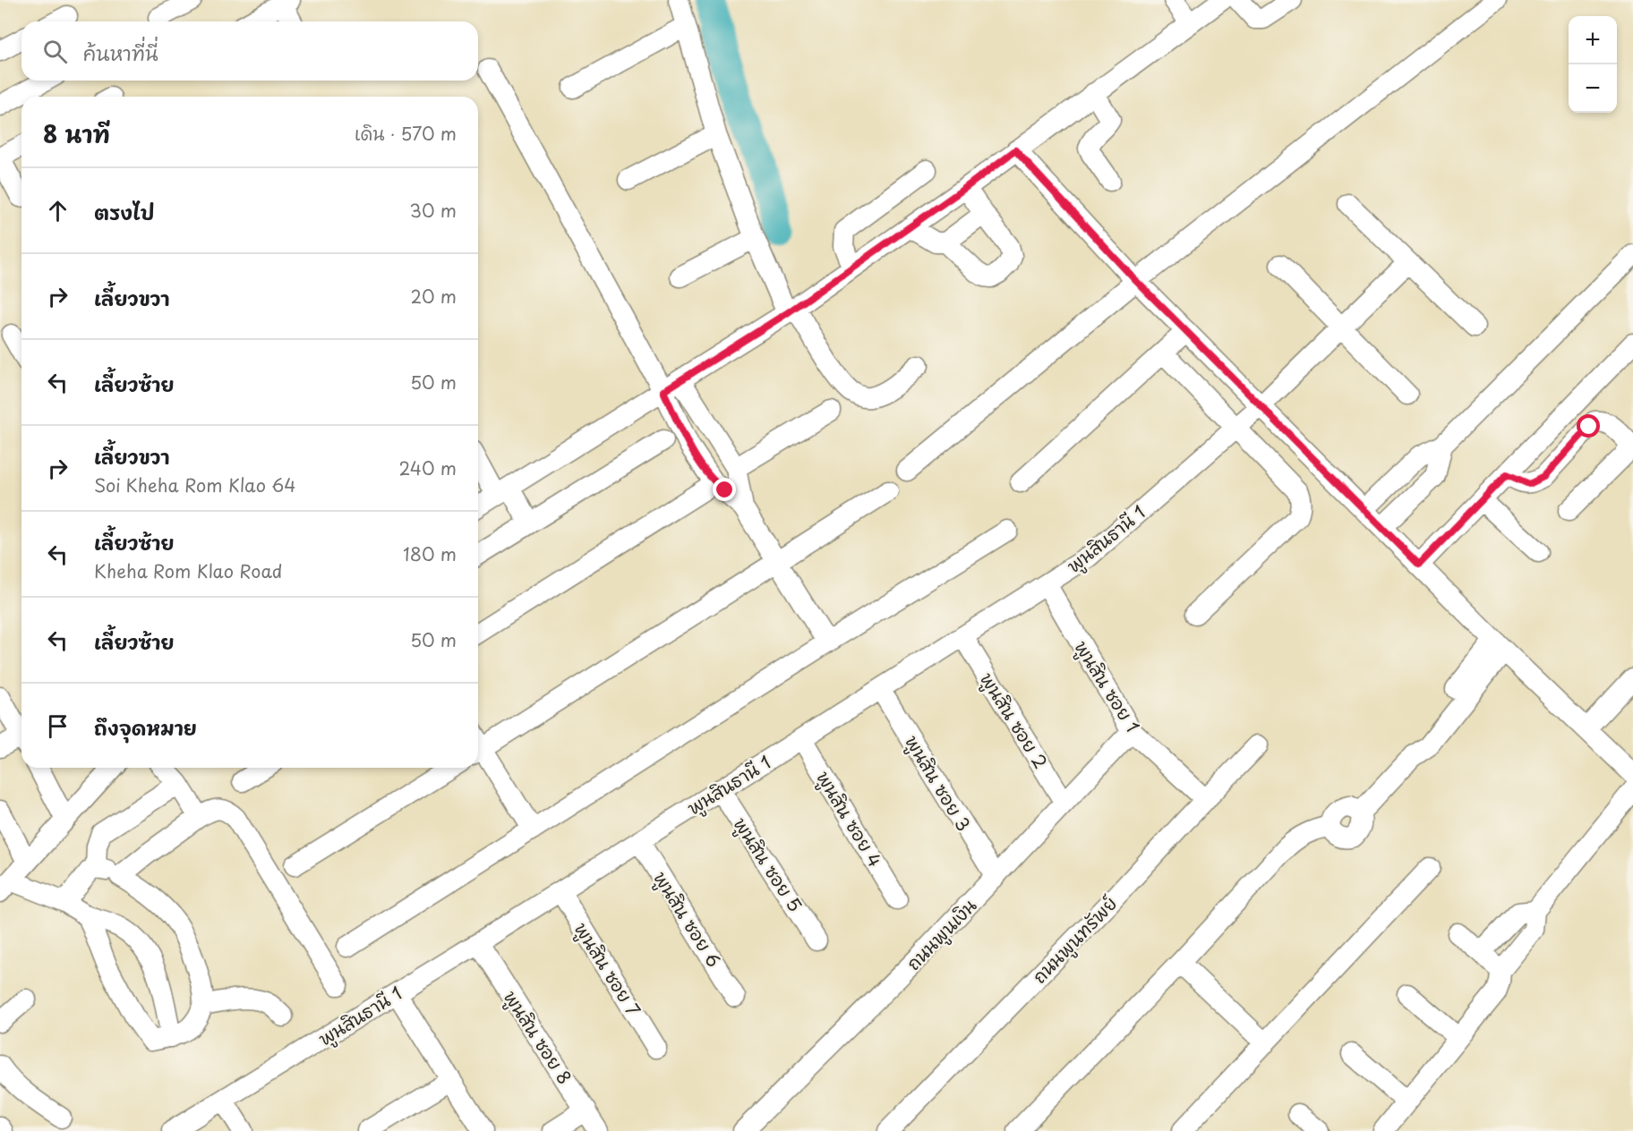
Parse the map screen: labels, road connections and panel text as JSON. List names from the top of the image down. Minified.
{"streets":{"street":["พูนสินธานี 1","พูนสิน ซอย 1","พูนสิน ซอย 2","พูนสิน ซอย 3","พูนสิน ซอย 4","พูนสิน ซอย 5","พูนสิน ซอย 6","ถนนพูนเงิน","ถนนพูนทรัพย์","พูนสิน ซอย 7","พูนสิน ซอย 8"]},"crossings":[["พูนสินธานี 1","พูนสิน ซอย 1"],["พูนสินธานี 1","พูนสิน ซอย 2"],["พูนสินธานี 1","พูนสิน ซอย 3"],["พูนสินธานี 1","พูนสิน ซอย 4"],["พูนสินธานี 1","พูนสิน ซอย 5"],["พูนสินธานี 1","พูนสิน ซอย 6"],["พูนสินธานี 1","พูนสิน ซอย 7"],["พูนสินธานี 1","พูนสิน ซอย 8"],["พูนสิน ซอย 1","ถนนพูนเงิน"],["พูนสิน ซอย 1","ถนนพูนทรัพย์"],["พูนสิน ซอย 2","ถนนพูนเงิน"],["พูนสิน ซอย 3","ถนนพูนเงิน"]],"page":{"map_buttons":["+","−"],"search":"ค้นหาที่นี่","heading":["8 นาที","เดิน · 570 m"],"list":[["ตรงไป","30 m"],["เลี้ยวขวา","20 m"],["เลี้ยวซ้าย","50 m"],["เลี้ยวขวา","Soi Kheha Rom Klao 64","240 m"],["เลี้ยวซ้าย","Kheha Rom Klao Road","180 m"],["เลี้ยวซ้าย","50 m"],"ถึงจุดหมาย"]}}
